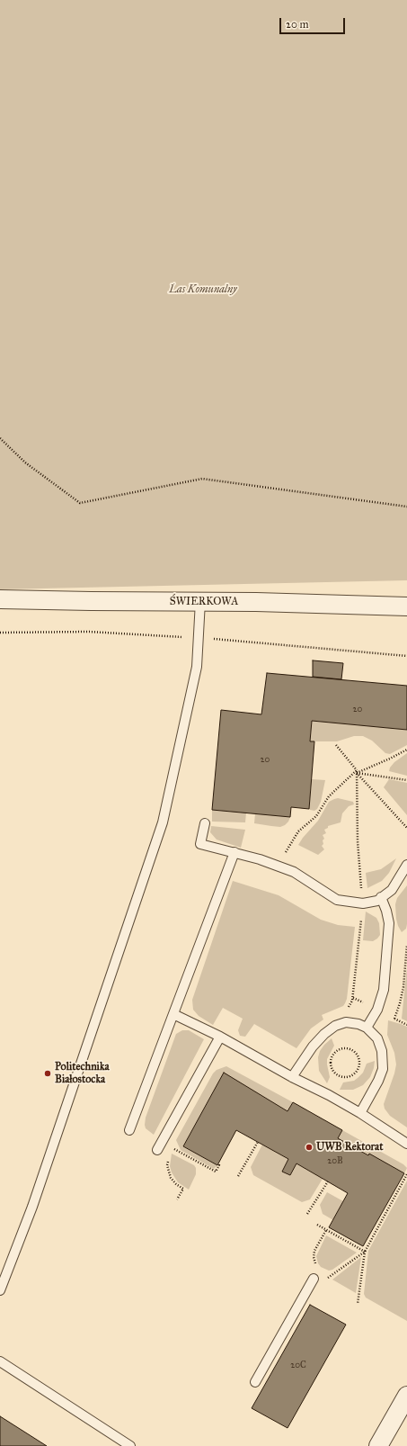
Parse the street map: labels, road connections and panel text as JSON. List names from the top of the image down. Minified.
{"streets":{"street":["ŚWIERKOWA"]},"parks":["Las Komunalny"],"places":["Politechnika Białostocka","UWB Rektorat"],"house_numbers":["20","20","20B","20C"],"scale_bar":"20 m"}
